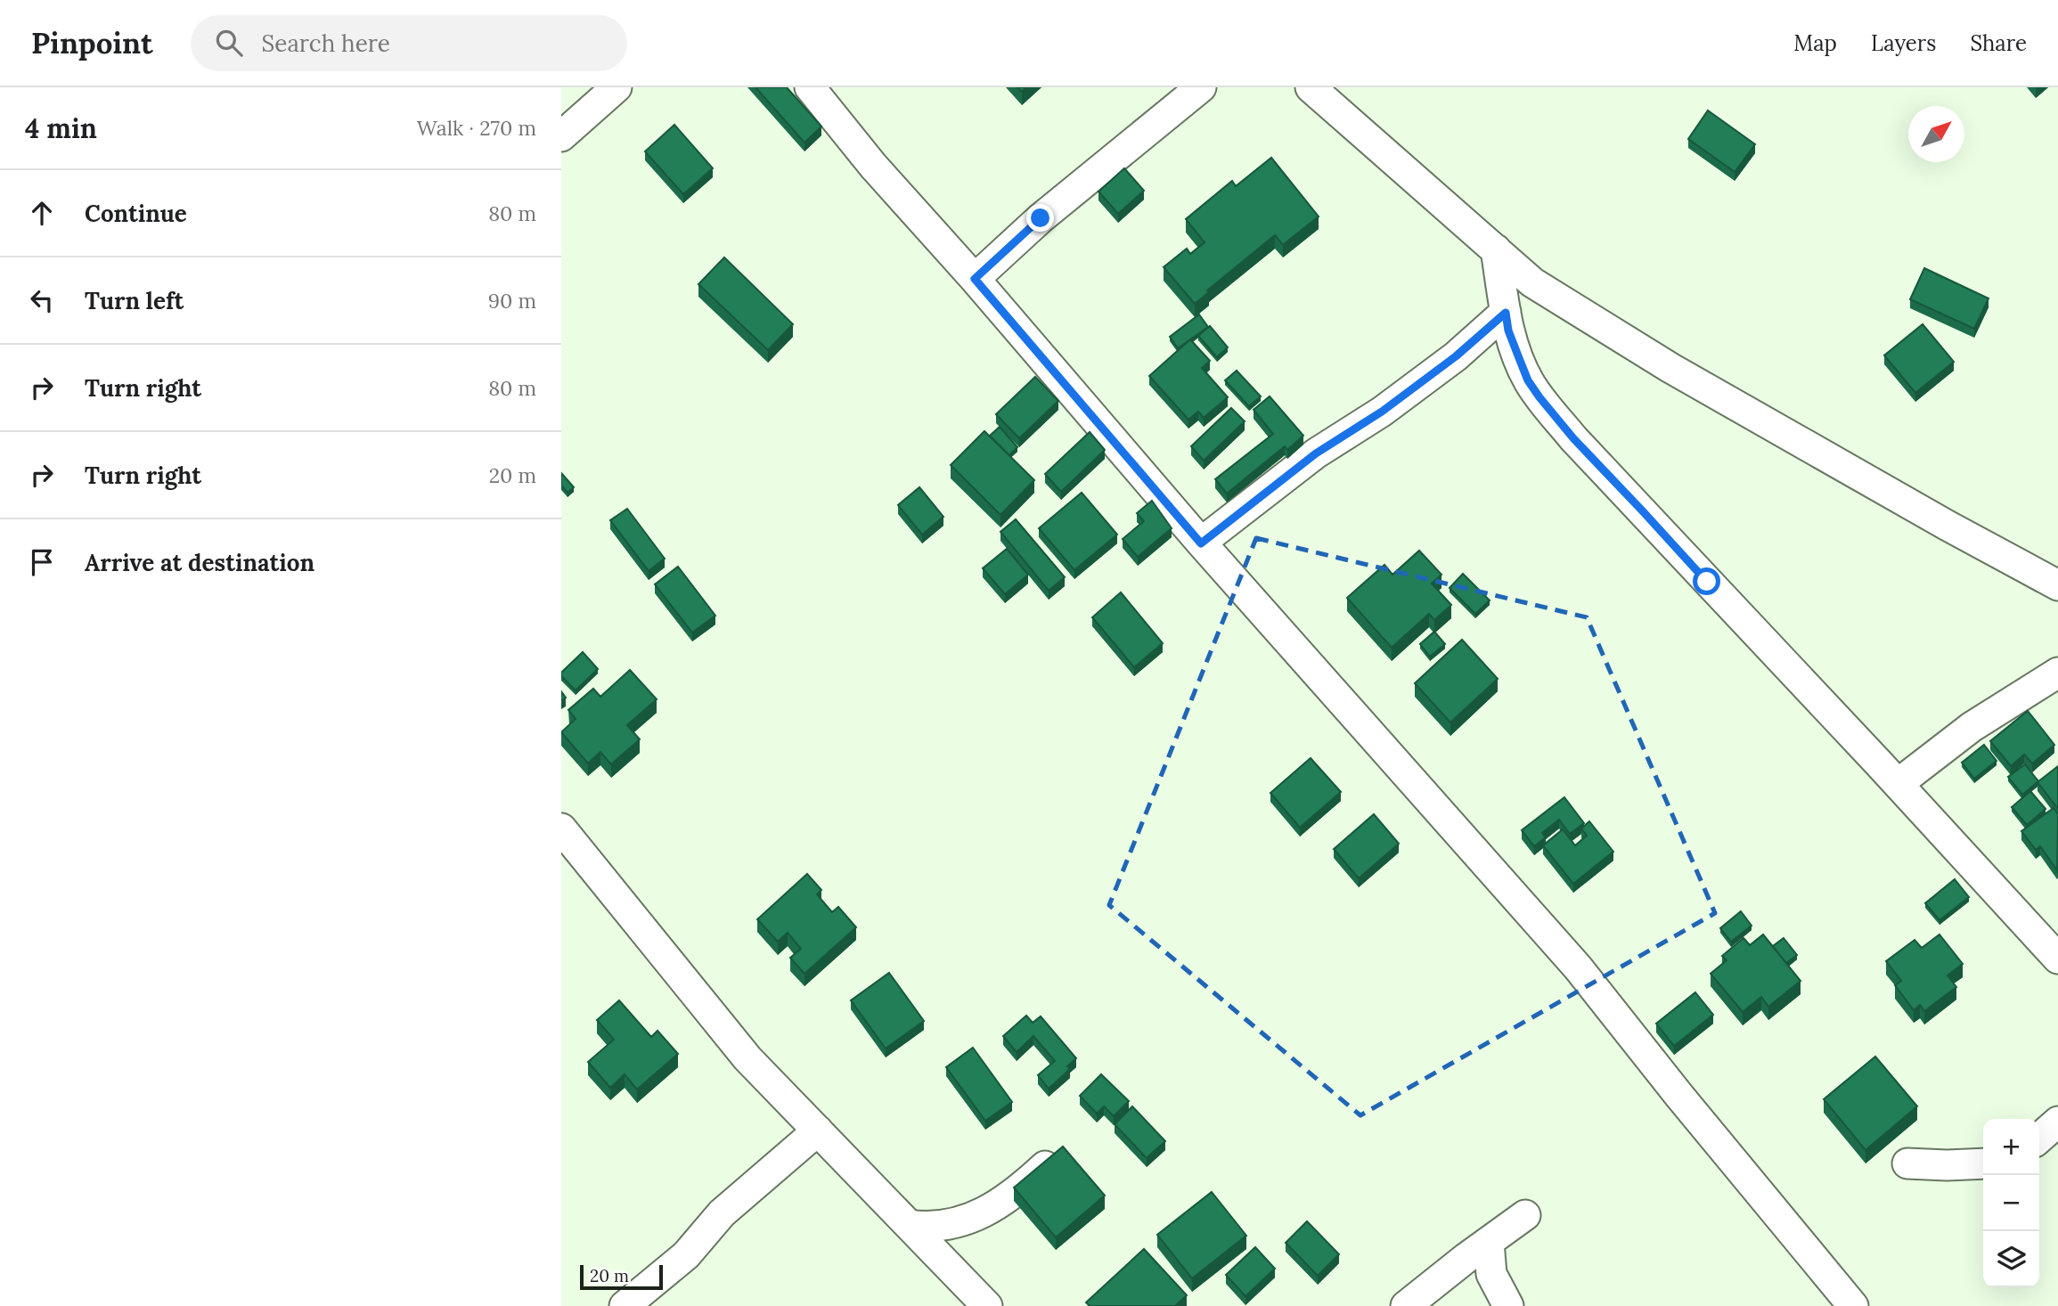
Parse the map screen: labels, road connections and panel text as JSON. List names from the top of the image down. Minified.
{"scale_bar":"20 m","north":"top right","page":{"header":"Pinpoint","search":"Search here","nav":["Map","Layers","Share"],"heading":["4 min","Walk · 270 m"],"list":[["Continue","80 m"],["Turn left","90 m"],["Turn right","80 m"],["Turn right","20 m"],"Arrive at destination"],"map_buttons":["+","−"],"scale":"20 m"}}
